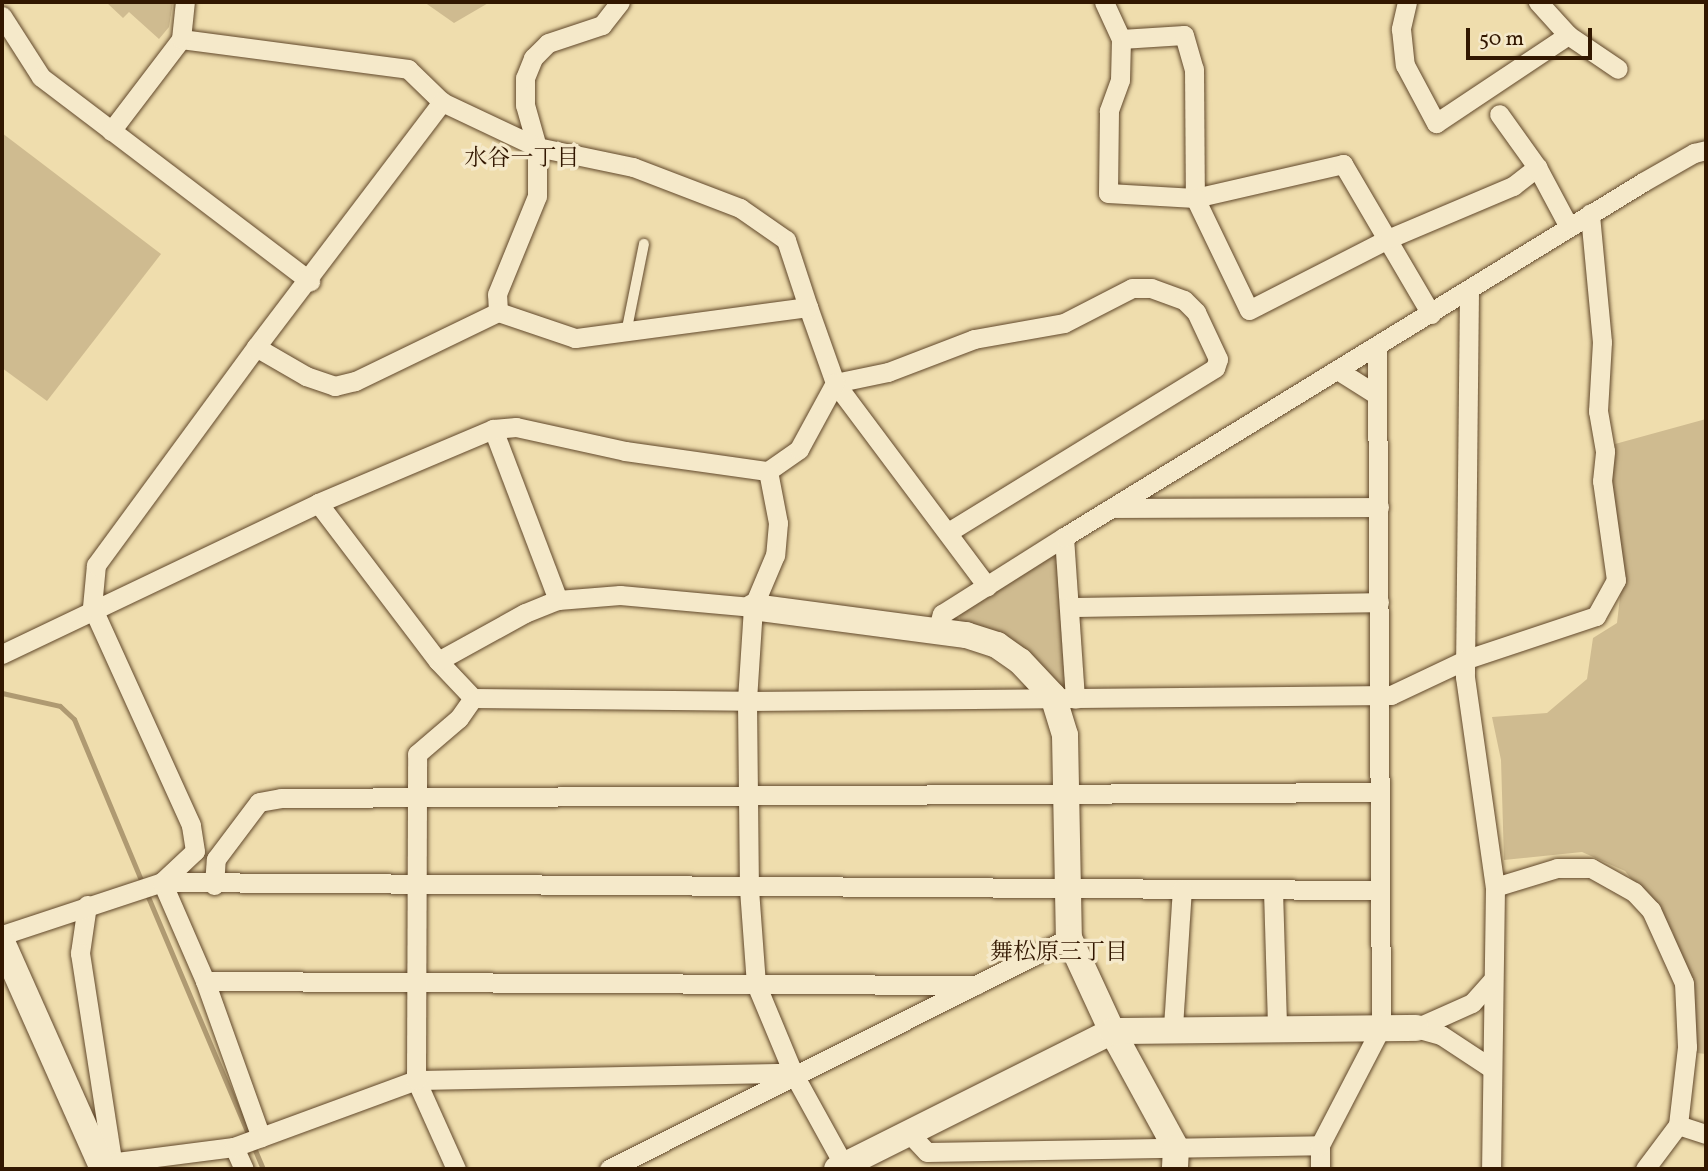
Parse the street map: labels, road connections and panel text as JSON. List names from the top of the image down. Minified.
{"districts":["水谷一丁目","舞松原三丁目"],"scale_bar":"50 m"}
